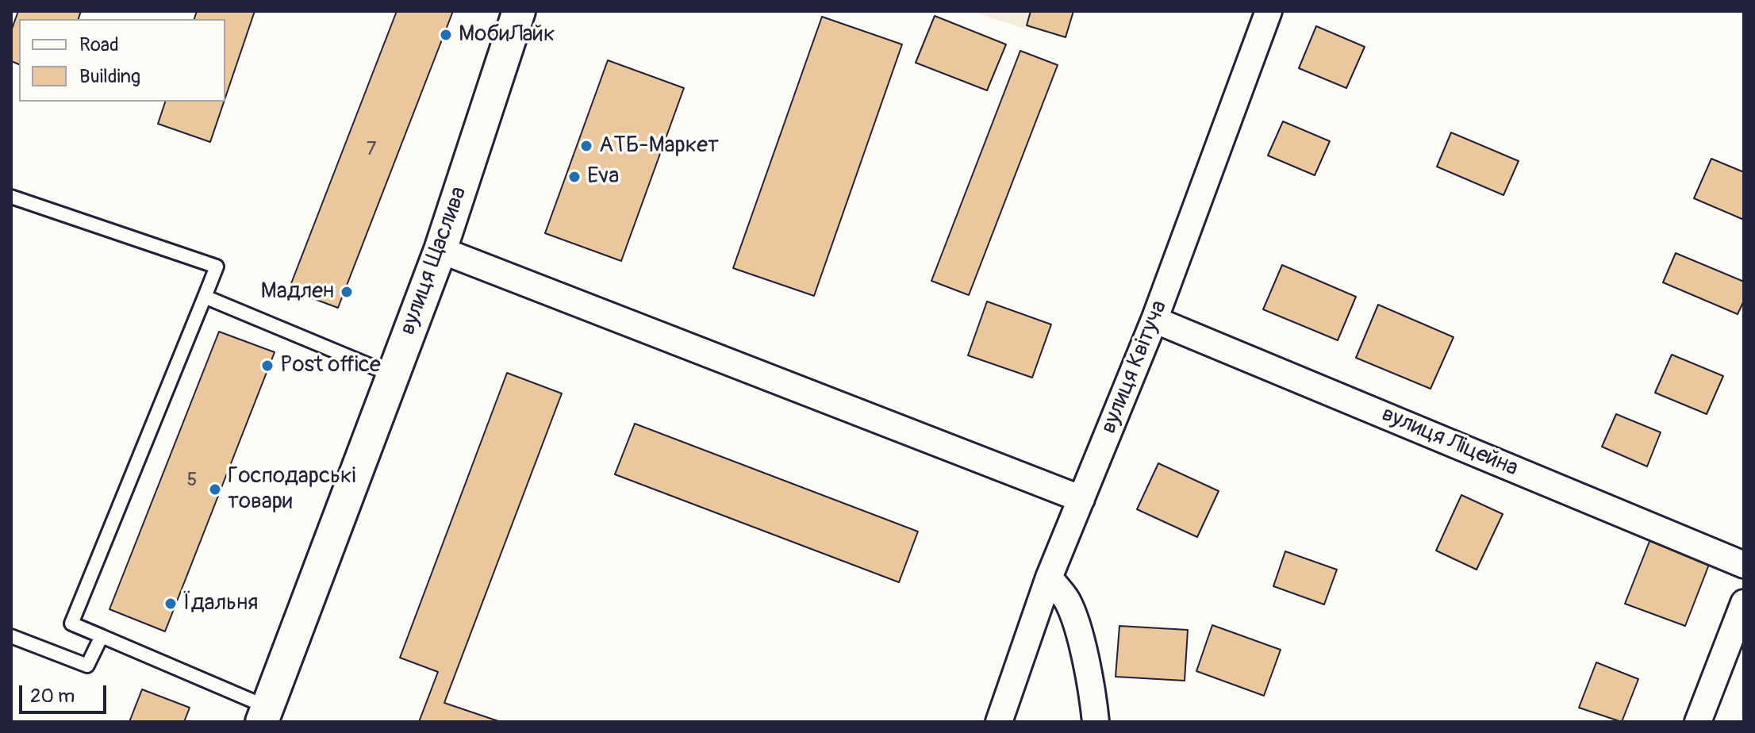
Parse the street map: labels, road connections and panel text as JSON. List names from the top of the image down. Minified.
{"streets":{"street":["вулиця Щаслива","вулиця Квітуча","вулиця Ліцейна"]},"crossings":[["вулиця Квітуча","вулиця Ліцейна"]],"places":["МобиЛайк","АТБ-Маркет","Eva","Мадлен","Post office","Господарські товари","Їдальня"],"house_numbers":["7","5"],"legend":["Road","Building"],"scale_bar":"20 m"}
